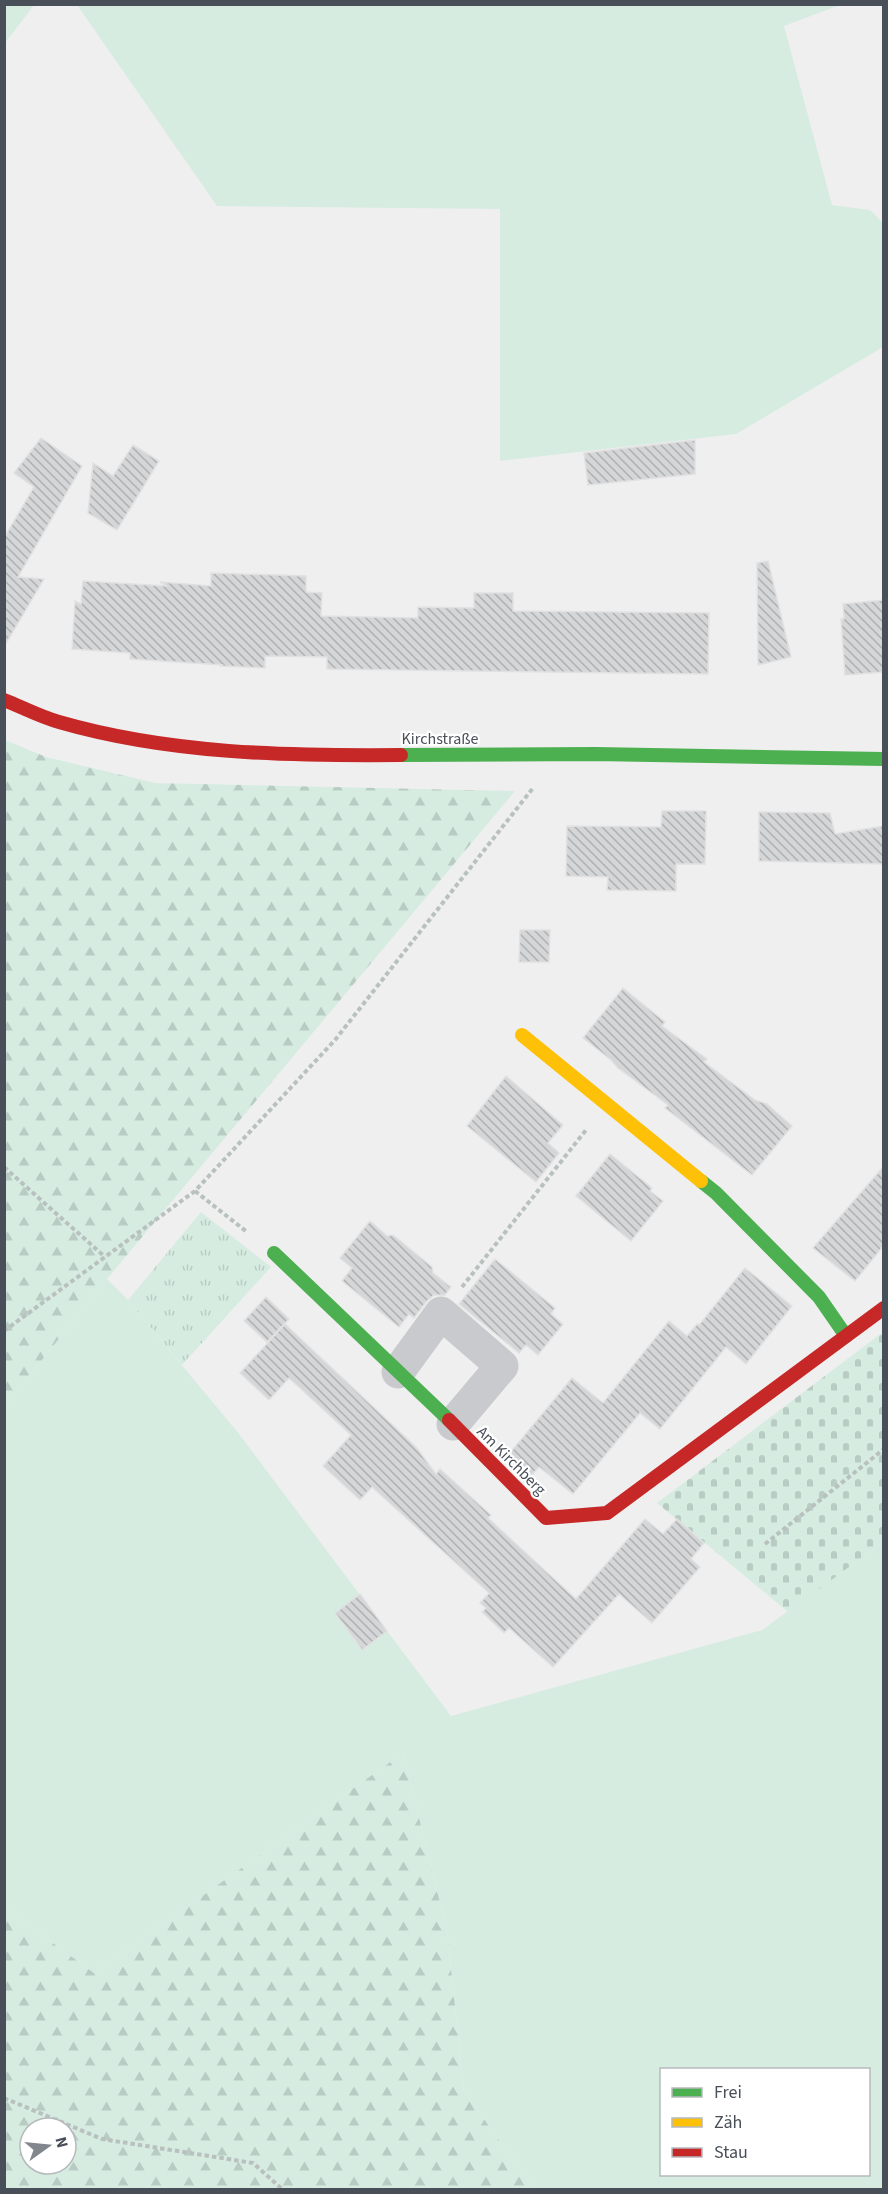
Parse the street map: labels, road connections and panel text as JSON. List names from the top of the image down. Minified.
{"streets":{"street":["Kirchstraße","Am Kirchberg"]},"legend":["Frei","Zäh","Stau"],"north":"right"}
